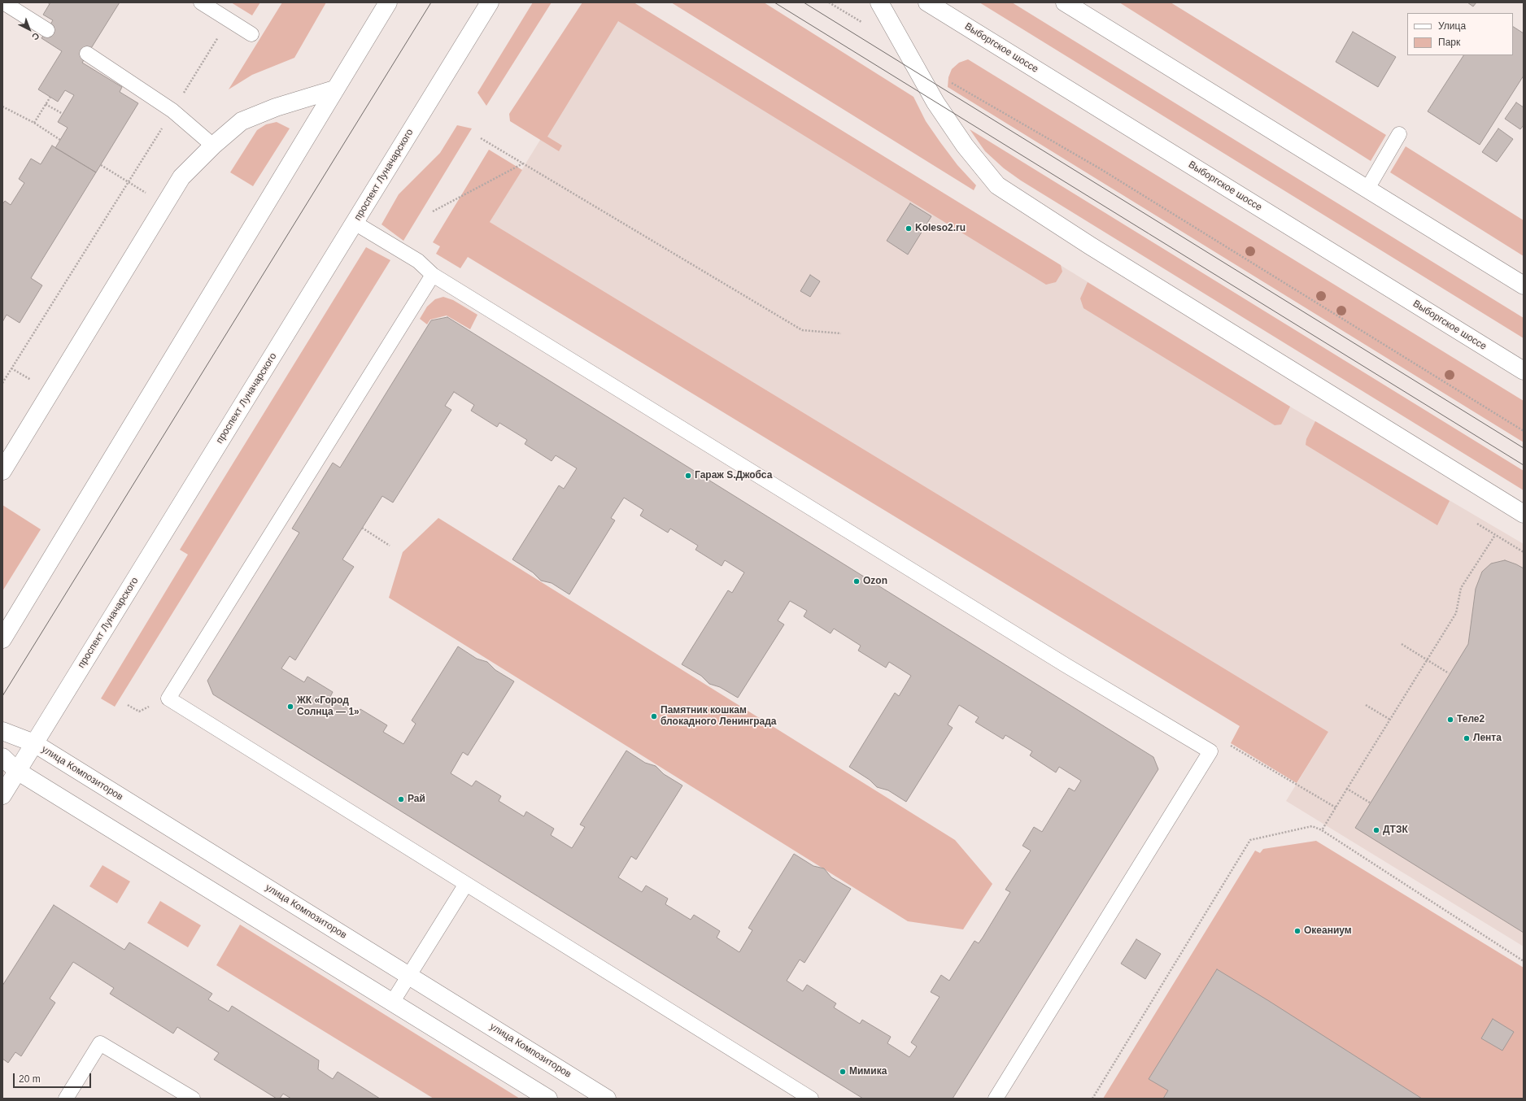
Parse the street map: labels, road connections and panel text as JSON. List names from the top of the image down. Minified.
{"streets":{"main road":["Выборгское шоссе","проспект Луначарского","улица Композиторов"]},"crossings":[["проспект Луначарского","улица Композиторов"]],"places":["Koleso2.ru","Гараж S.Джобса","Ozon","ЖК «Город Солнца — 1»","Памятник кошкам блокадного Ленинграда","Теле2","Лента","Рай","ДТЗК","Океаниум","Мимика"],"legend":["Улица","Парк"],"scale_bar":"20 m","north":"bottom right"}
